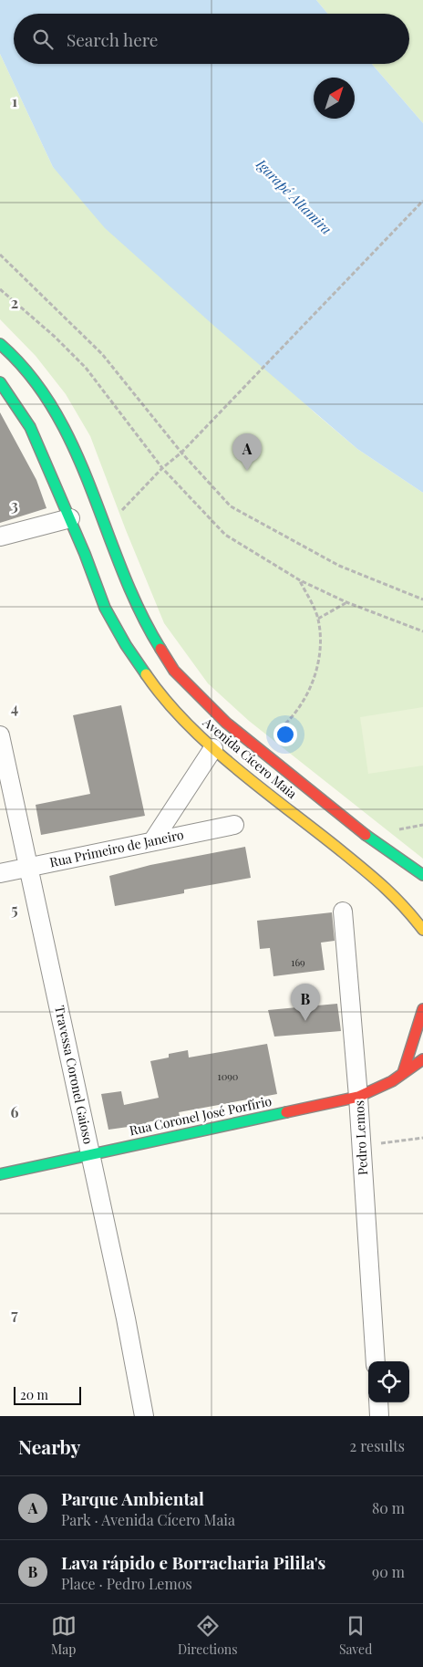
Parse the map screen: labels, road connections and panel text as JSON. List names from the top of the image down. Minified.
{"streets":{"main road":["Avenida Cícero Maia","Rua Coronel José Porfírio"],"street":["Rua Primeiro de Janeiro","Travessa Coronel Gaioso","Pedro Lemos"]},"crossings":[["Rua Primeiro de Janeiro","Travessa Coronel Gaioso"],["Travessa Coronel Gaioso","Rua Coronel José Porfírio"],["Rua Coronel José Porfírio","Pedro Lemos"]],"water":["Igarapé Altamira"],"house_numbers":["169","1090"],"scale_bar":"20 m","north":"top right","page":{"search":"Search here","pins":["A","B"],"scale":"20 m","heading":["Nearby","2 results"],"list":[{"mark":"A","name":"Parque Ambiental","note":"Park · Avenida Cícero Maia","value":"80 m"},{"mark":"B","name":"Lava rápido e Borracharia Pilila's","note":"Place · Pedro Lemos","value":"90 m"}],"nav":["Map","Directions","Saved"]},"grid":{"rows":["1","2","3","4","5","6","7"]}}
